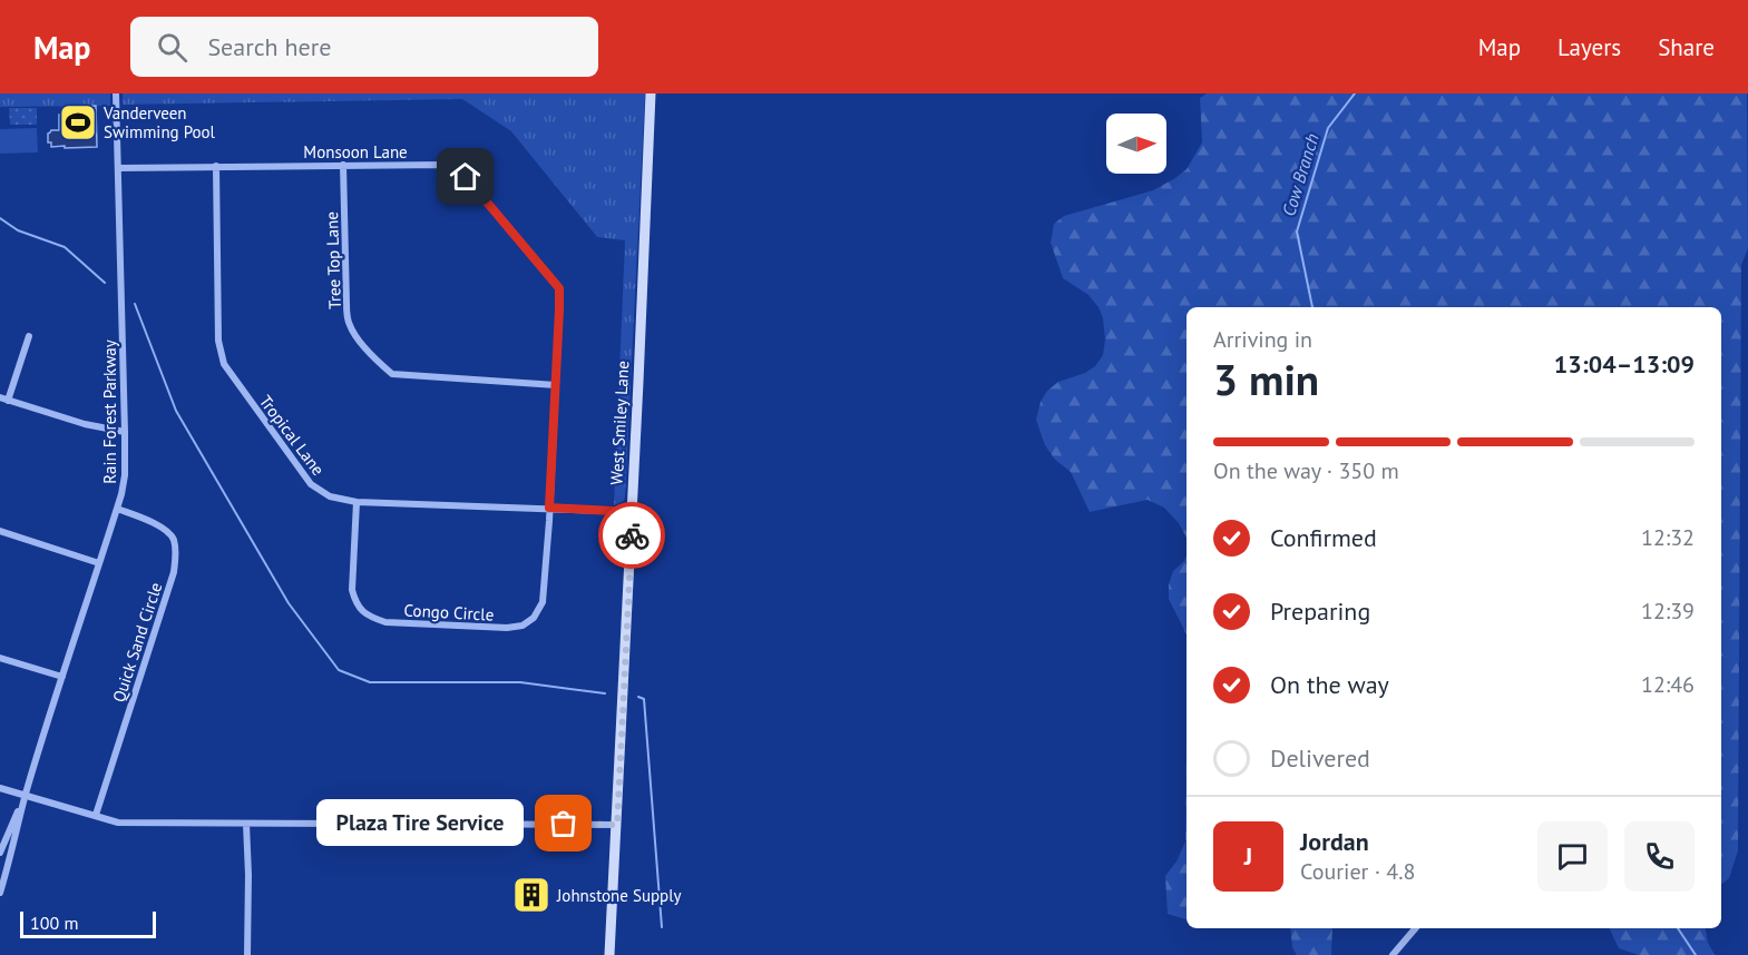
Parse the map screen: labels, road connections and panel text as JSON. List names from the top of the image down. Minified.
{"streets":{"street":["Monsoon Lane","Tree Top Lane","Rain Forest Parkway","West Smiley Lane","Tropical Lane","Congo Circle","Quick Sand Circle"]},"crossings":[["Monsoon Lane","Tree Top Lane"],["Monsoon Lane","Rain Forest Parkway"],["Monsoon Lane","Tropical Lane"],["Monsoon Lane","Congo Circle"],["Rain Forest Parkway","Quick Sand Circle"],["West Smiley Lane","Tropical Lane"],["Tropical Lane","Congo Circle"]],"water":["Cow Branch"],"places":{"sports":["Vanderveen Swimming Pool"],"other":["Plaza Tire Service"],"building":["Johnstone Supply"]},"scale_bar":"100 m","north":"right","page":{"header":"Map","search":"Search here","nav":["Map","Layers","Share"],"heading":["3 min","Arriving in","13:04–13:09"],"panel":["Jordan","Courier · 4.8"],"bar":"On the way · 350 m","list":[["Confirmed","12:32"],["Preparing","12:39"],["On the way","12:46"],"Delivered"],"bubble":"Plaza Tire Service","round":"J","scale":"100 m"}}
